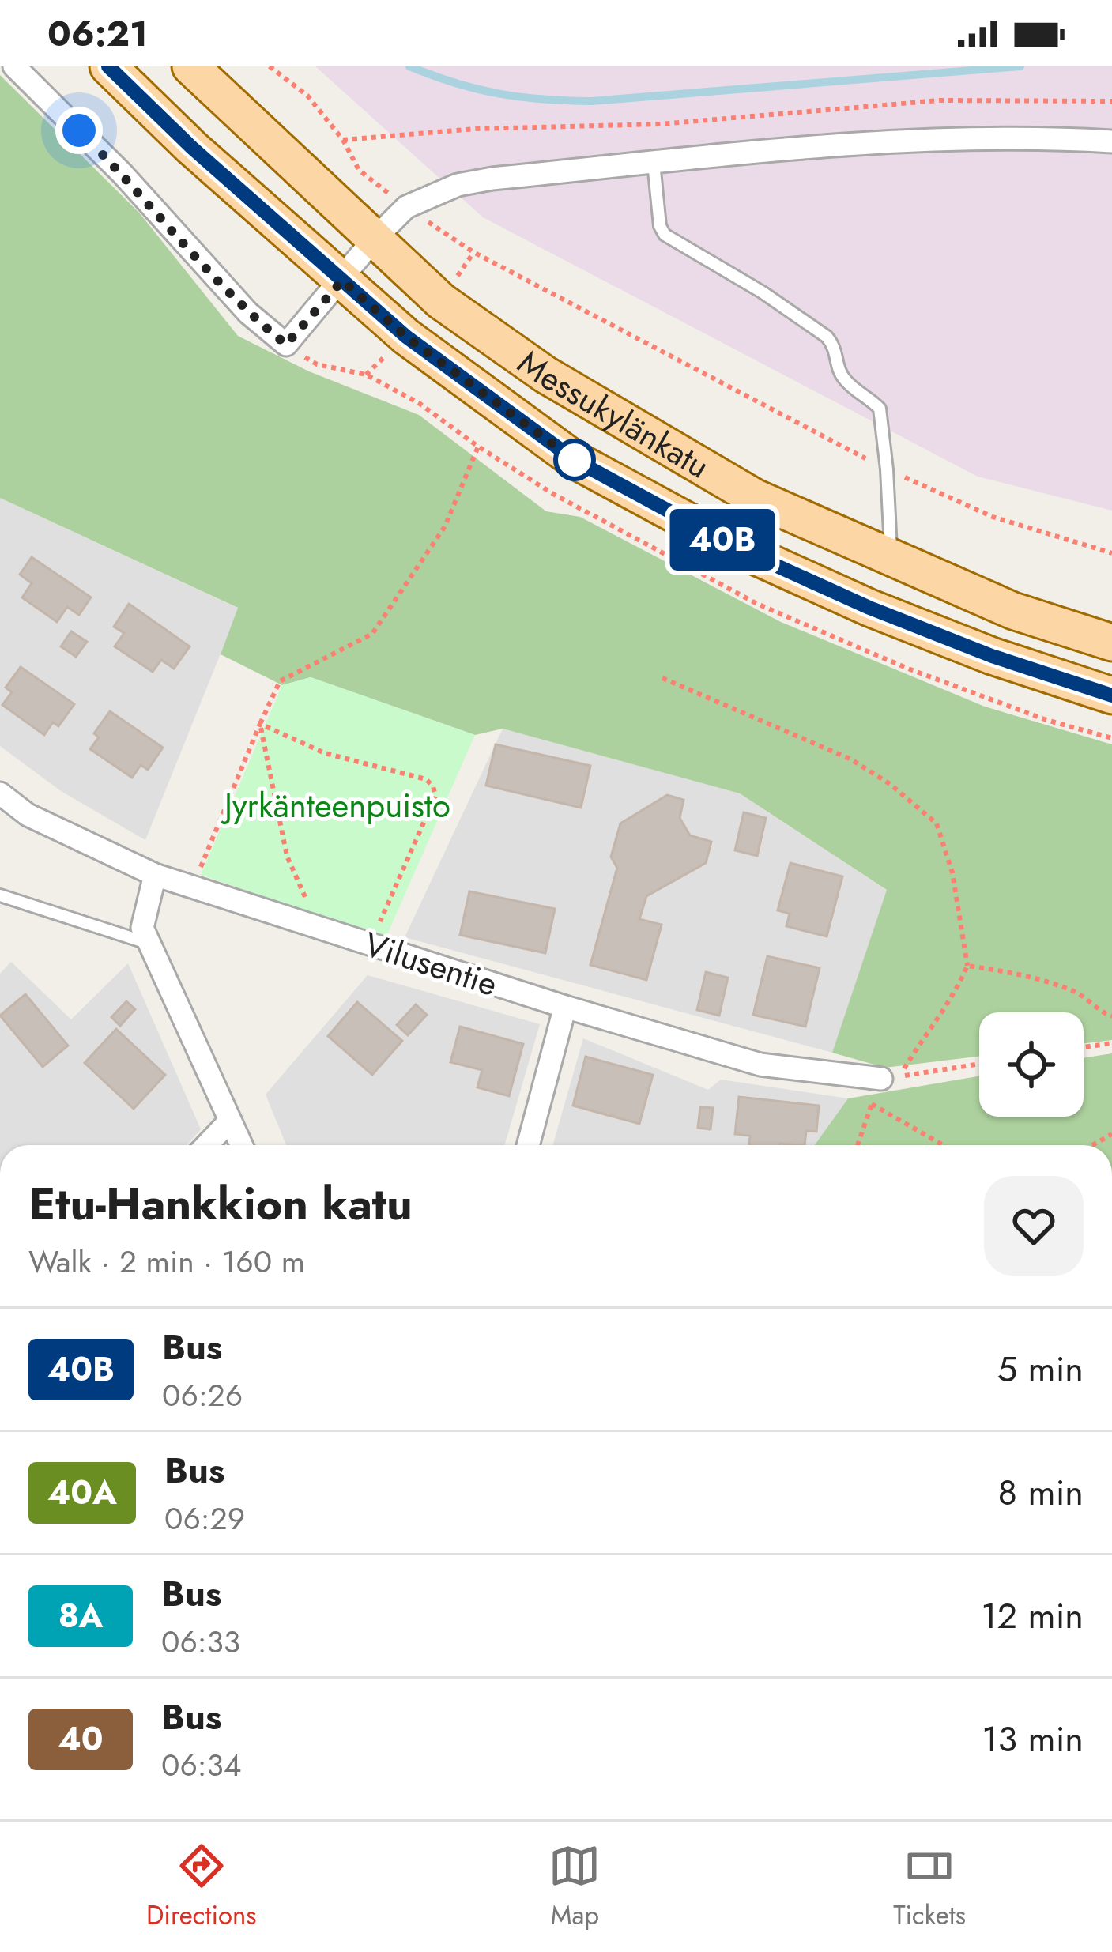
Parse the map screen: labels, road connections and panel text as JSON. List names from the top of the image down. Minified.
{"streets":{"main road":["Messukylänkatu"],"street":["Vilusentie"]},"parks":["Jyrkänteenpuisto"],"lines":["bus line 40B"],"page":{"status":"06:21","on_map":"40B","heading":["Etu-Hankkion katu","Walk · 2 min · 160 m"],"list":[{"mark":"40B","name":"Bus","note":"06:26","value":"5 min"},{"mark":"40A","name":"Bus","note":"06:29","value":"8 min"},{"mark":"8A","name":"Bus","note":"06:33","value":"12 min"},{"mark":"40","name":"Bus","note":"06:34","value":"13 min"}],"tabs":["Directions","Map","Tickets"]}}
